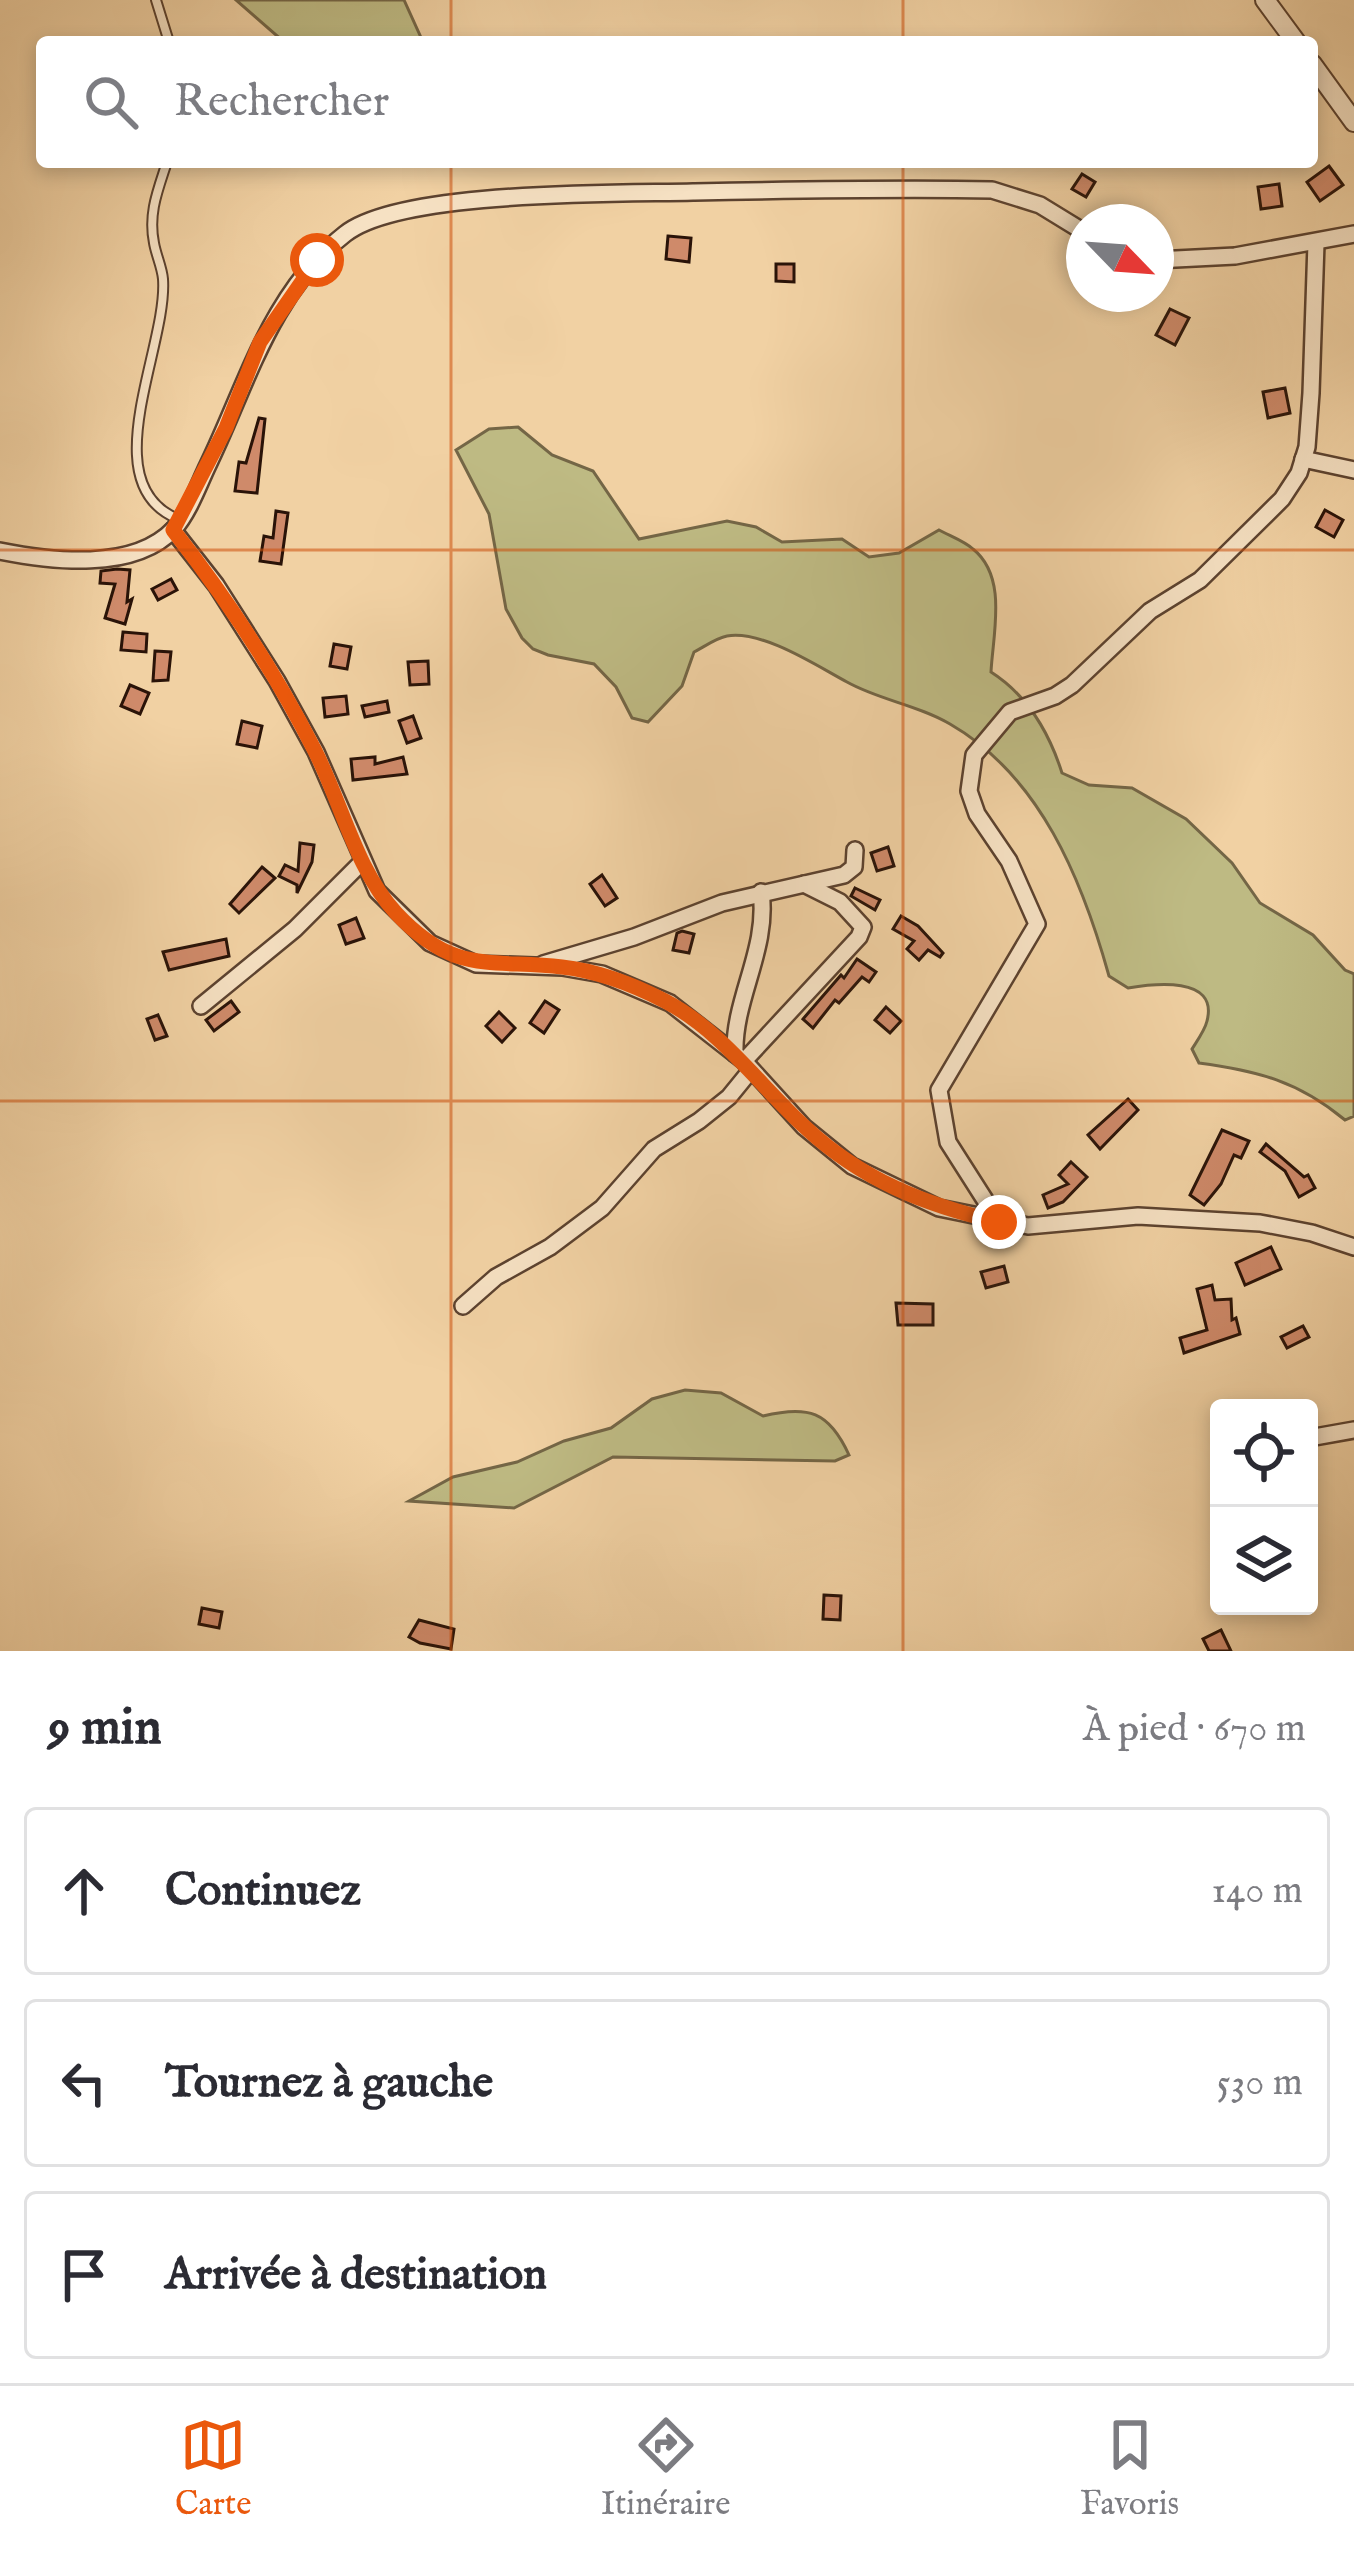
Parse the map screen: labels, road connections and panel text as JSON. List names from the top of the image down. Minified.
{"north":"bottom right","page":{"search":"Rechercher","heading":["9 min","À pied · 670 m"],"list":[["Continuez","140 m"],["Tournez à gauche","530 m"],"Arrivée à destination"],"nav":["Carte","Itinéraire","Favoris"]}}
